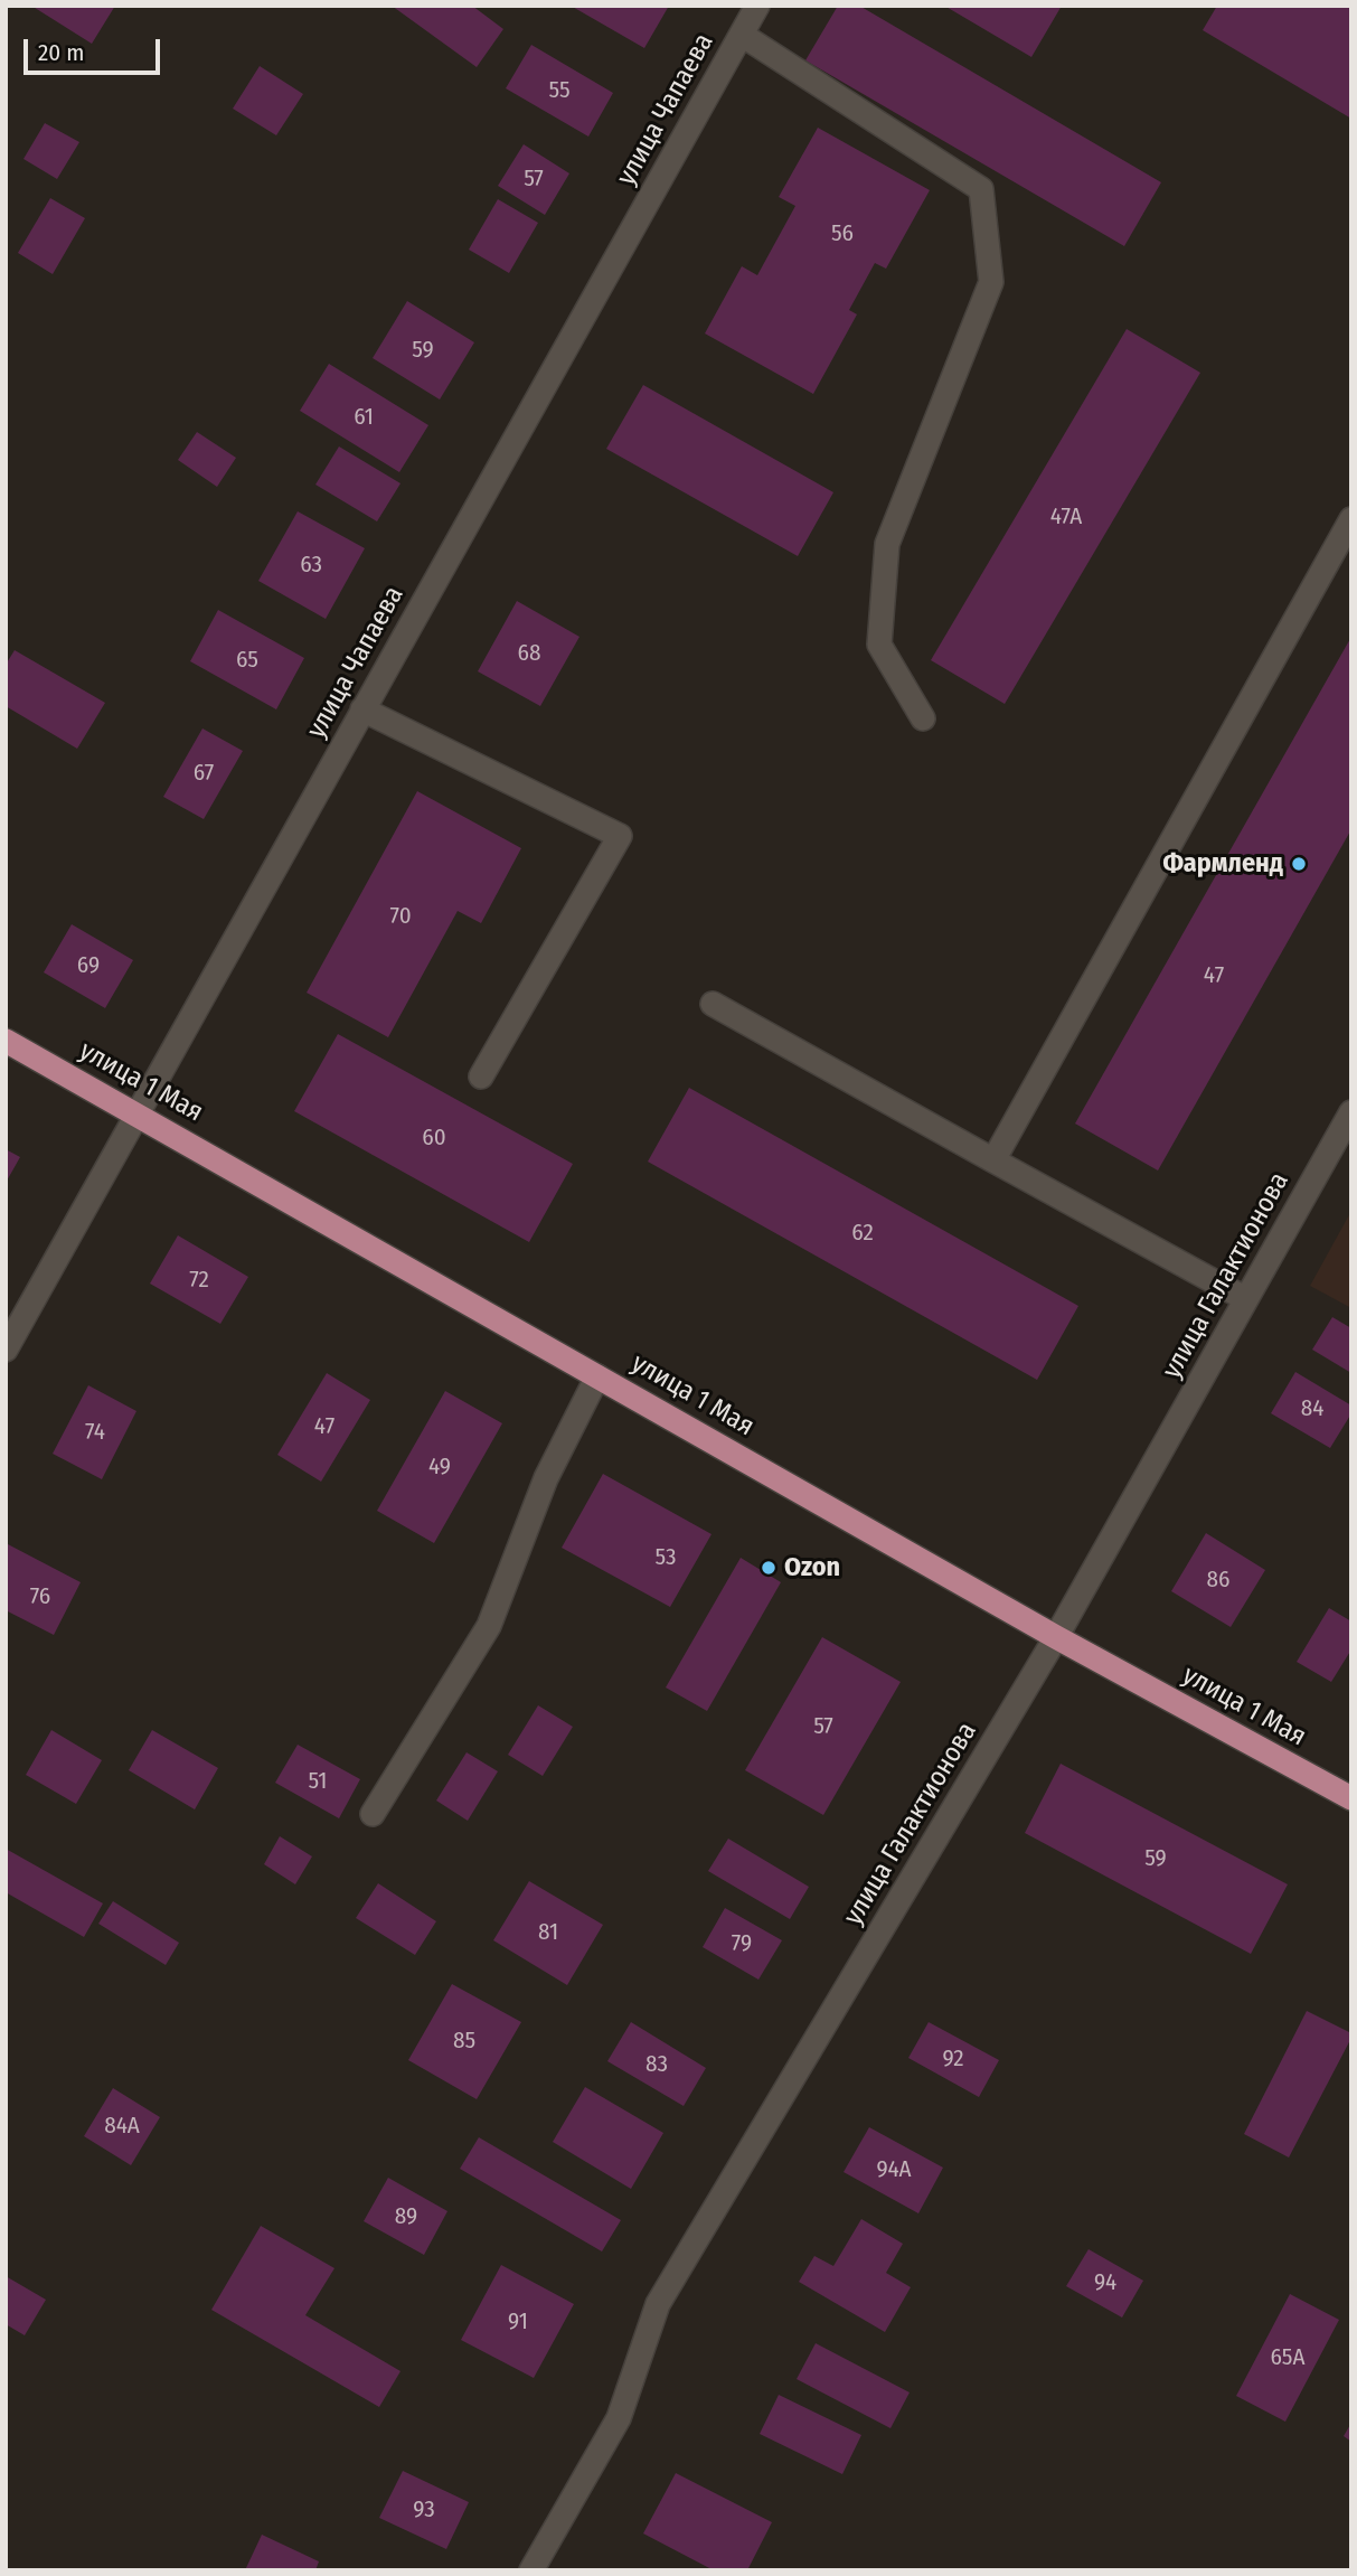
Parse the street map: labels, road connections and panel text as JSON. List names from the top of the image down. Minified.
{"streets":{"main road":["улица 1 Мая"],"street":["улица Чапаева","улица Галактионова"]},"crossings":[["улица Чапаева","улица 1 Мая"],["улица 1 Мая","улица Галактионова"]],"places":["Фармленд","Ozon"],"house_numbers":["55","57","56","59","61","47А","63","68","65","67","70","69","47","60","62","72","84","47","74","49","53","86","76","57","51","59","81","79","85","92","83","84А","94А","89","94","91","65А","93"],"scale_bar":"20 m"}
